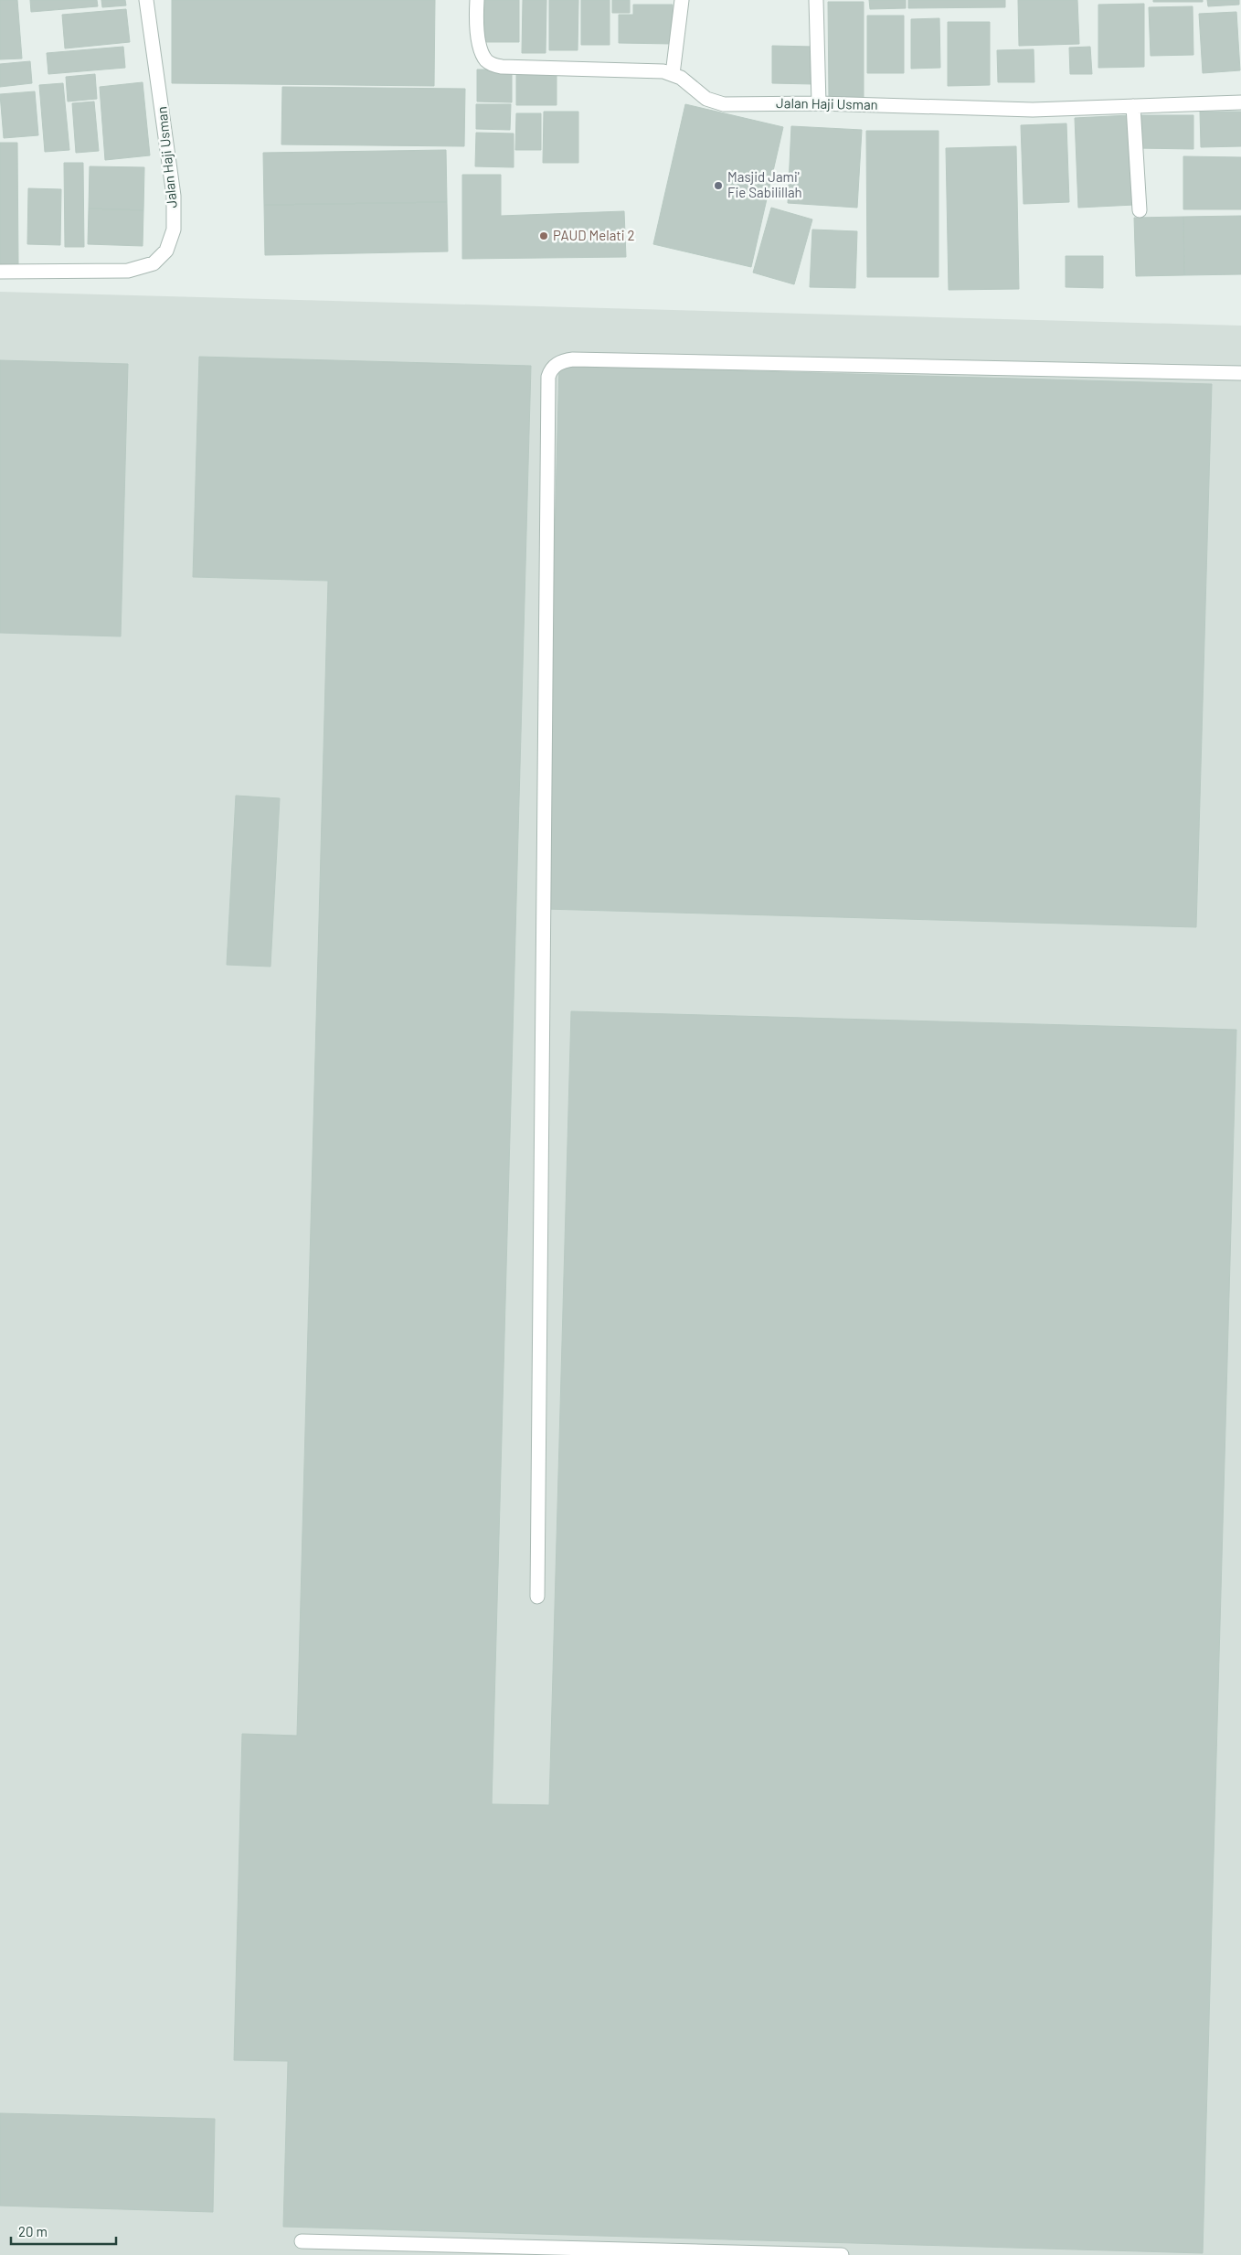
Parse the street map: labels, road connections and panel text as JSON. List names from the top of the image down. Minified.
{"streets":{"street":["Jalan Haji Usman"]},"places":["Masjid Jami' Fie Sabilillah","PAUD Melati 2"],"scale_bar":"20 m"}
